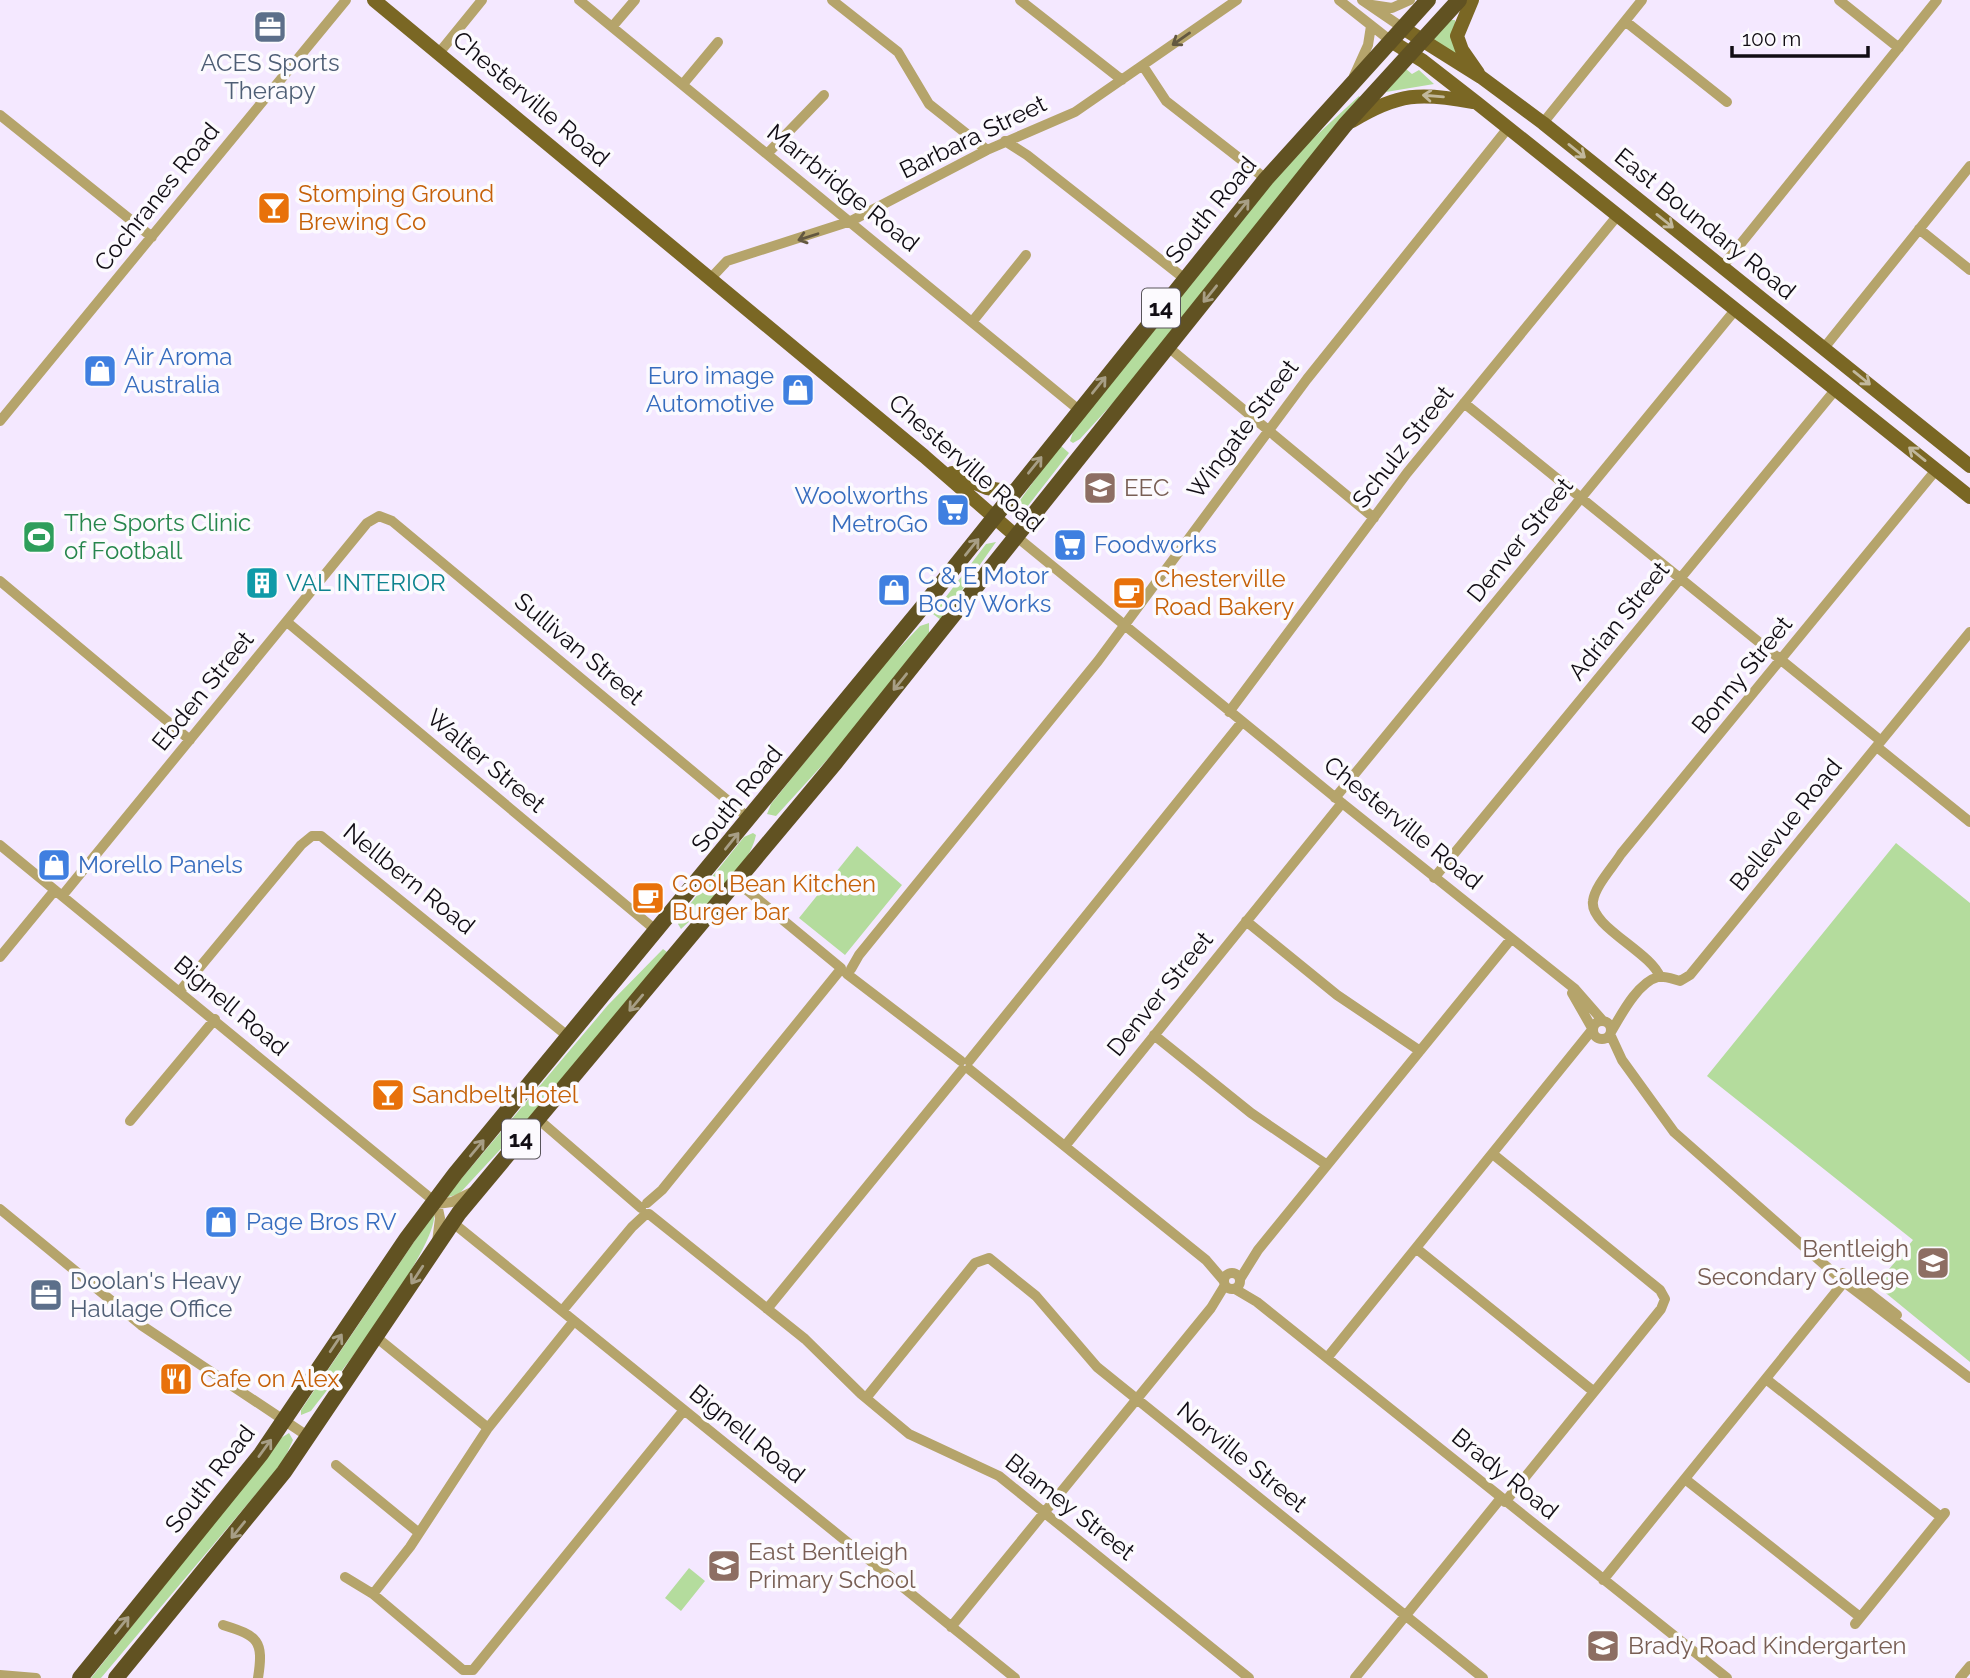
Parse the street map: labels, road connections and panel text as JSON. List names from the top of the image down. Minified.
{"streets":{"highway":["South Road","14"],"main road":["Chesterville Road","East Boundary Road"],"street":["Barbara Street","Marrbridge Road","Cochranes Road","Wingate Street","Schulz Street","Denver Street","Adrian Street","Sullivan Street","Bonny Street","Ebden Street","Walter Street","Bellevue Road","Nellbern Road","Bignell Road","Norville Street","Brady Road","Blamey Street"]},"crossings":[["Chesterville Road","Barbara Street"],["Chesterville Road","South Road"],["Chesterville Road","14"],["Chesterville Road","Wingate Street"],["Chesterville Road","Schulz Street"],["Chesterville Road","Denver Street"],["Chesterville Road","Adrian Street"],["Barbara Street","Marrbridge Road"],["Marrbridge Road","South Road"],["South Road","East Boundary Road"],["South Road","Sullivan Street"],["South Road","Walter Street"],["South Road","Nellbern Road"],["South Road","Bignell Road"],["East Boundary Road","14"],["East Boundary Road","Wingate Street"],["East Boundary Road","Schulz Street"],["East Boundary Road","Denver Street"],["East Boundary Road","Adrian Street"],["East Boundary Road","Bonny Street"],["14","Bignell Road"],["14","Brady Road"],["14","Blamey Street"],["Wingate Street","Bignell Road"],["Wingate Street","Brady Road"],["Wingate Street","Blamey Street"],["Denver Street","Brady Road"],["Sullivan Street","Ebden Street"],["Bonny Street","Bellevue Road"],["Ebden Street","Walter Street"],["Ebden Street","Bignell Road"],["Nellbern Road","Bignell Road"],["Norville Street","Blamey Street"]],"one_way":["Barbara Street"],"places":{"office":["ACES Sports Therapy","Doolan's Heavy Haulage Office"],"bar":["Stomping Ground Brewing Co","Sandbelt Hotel"],"shop":["Air Aroma Australia","Euro image Automotive","C & E Motor Body Works","Morello Panels","Page Bros RV"],"school or university":["EEC","Bentleigh Secondary College","East Bentleigh Primary School","Brady Road Kindergarten"],"supermarket":["Woolworths MetroGo","Foodworks"],"sports":["The Sports Clinic of Football"],"building":["VAL INTERIOR"],"cafe":["Chesterville Road Bakery","Cool Bean Kitchen Burger bar"],"restaurant":["Cafe on Alex"]},"scale_bar":"100 m"}
